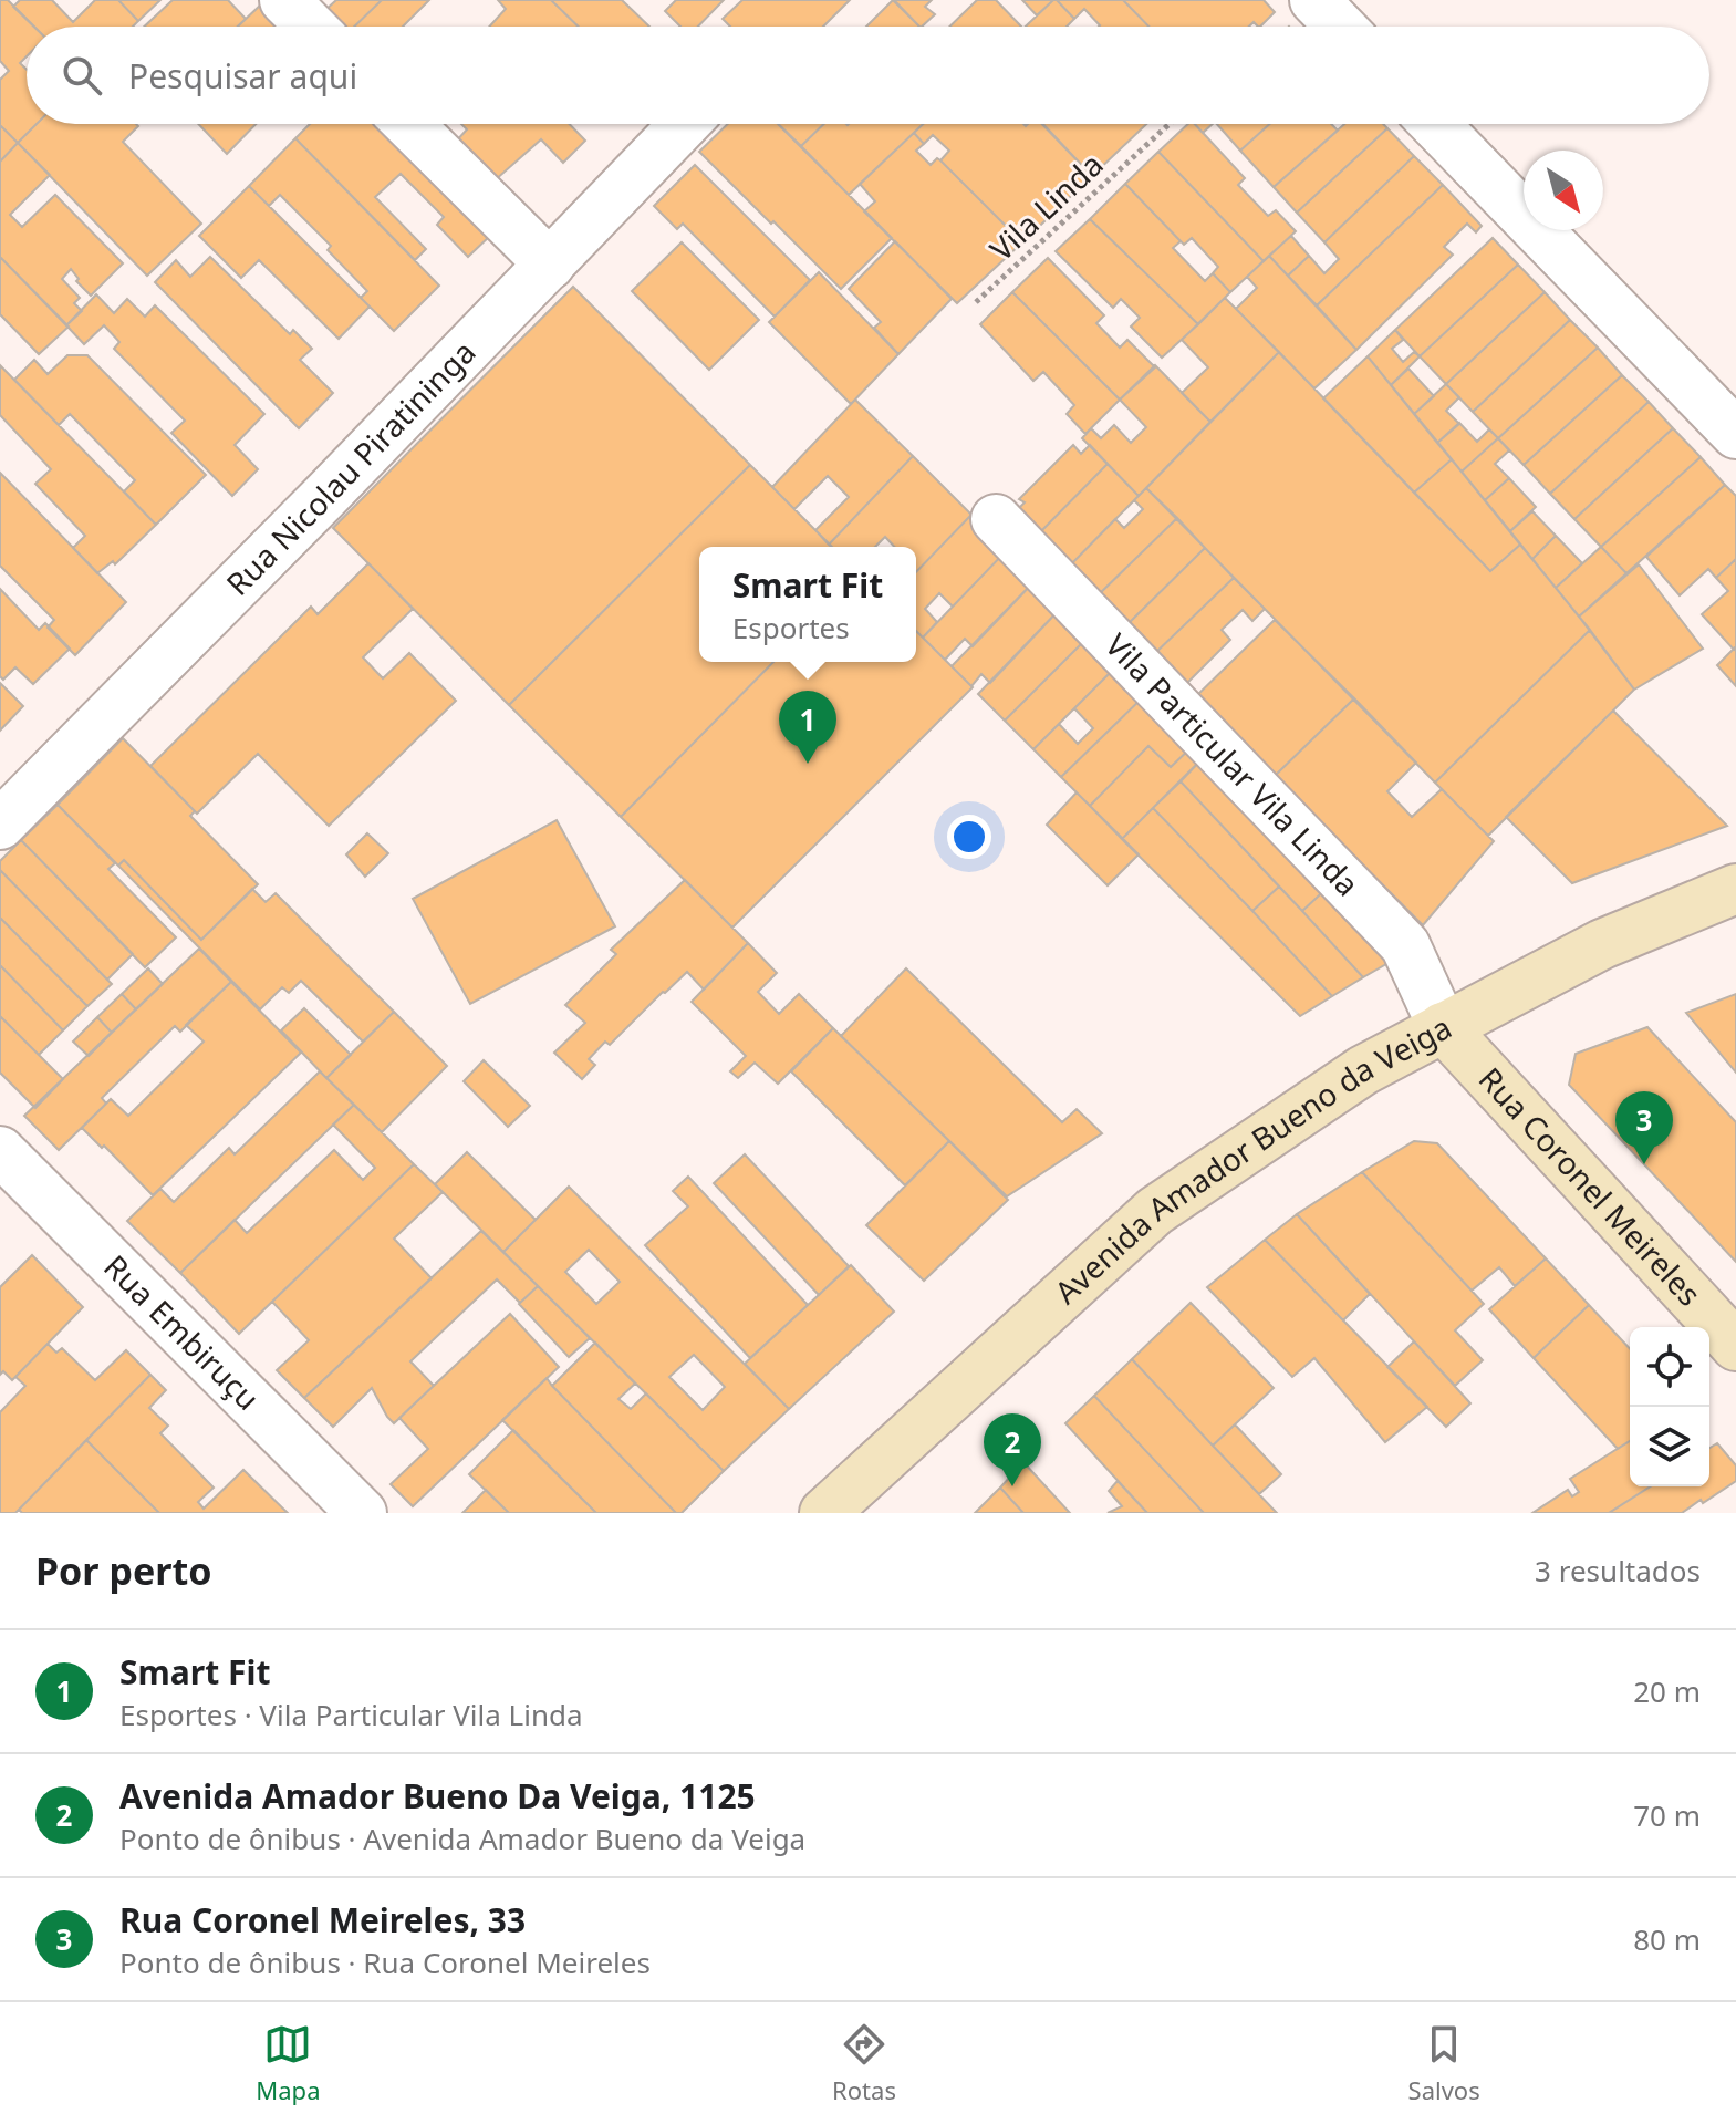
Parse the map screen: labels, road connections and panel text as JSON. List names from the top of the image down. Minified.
{"streets":{"main road":["Avenida Amador Bueno da Veiga","Rua Coronel Meireles"],"street":["Rua Nicolau Piratininga","Vila Particular Vila Linda","Rua Embiruçu"],"path":["Vila Linda"]},"crossings":[["Vila Particular Vila Linda","Avenida Amador Bueno da Veiga"],["Vila Particular Vila Linda","Rua Coronel Meireles"],["Avenida Amador Bueno da Veiga","Rua Coronel Meireles"]],"north":"bottom right","page":{"search":"Pesquisar aqui","popup":["Smart Fit","Esportes"],"pins":["1","3","2"],"heading":["Por perto","3 resultados"],"list":[{"mark":"1","name":"Smart Fit","note":"Esportes · Vila Particular Vila Linda","value":"20 m"},{"mark":"2","name":"Avenida Amador Bueno Da Veiga, 1125","note":"Ponto de ônibus · Avenida Amador Bueno da Veiga","value":"70 m"},{"mark":"3","name":"Rua Coronel Meireles, 33","note":"Ponto de ônibus · Rua Coronel Meireles","value":"80 m"}],"nav":["Mapa","Rotas","Salvos"]}}
